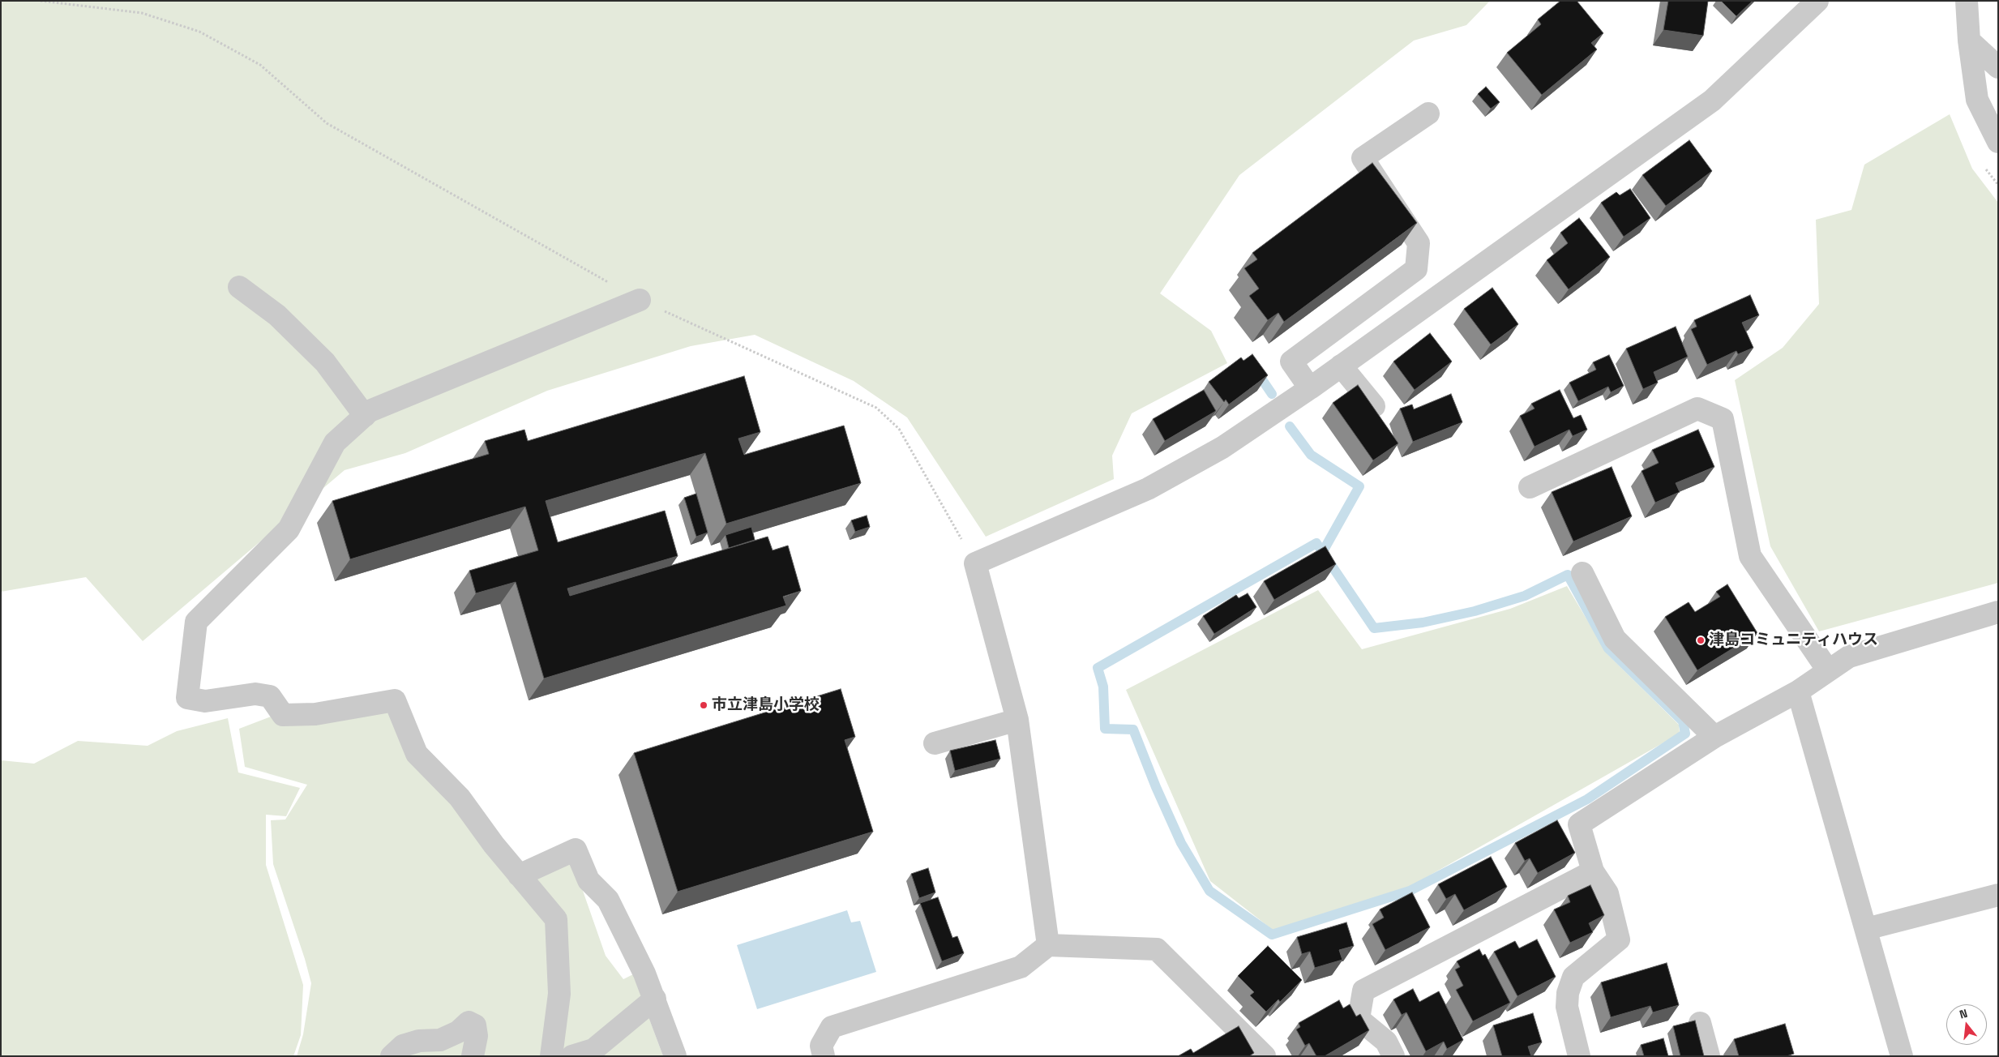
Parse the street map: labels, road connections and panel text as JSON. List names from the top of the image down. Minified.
{"places":["津島コミュニティハウス","市立津島小学校"],"north":"top"}
